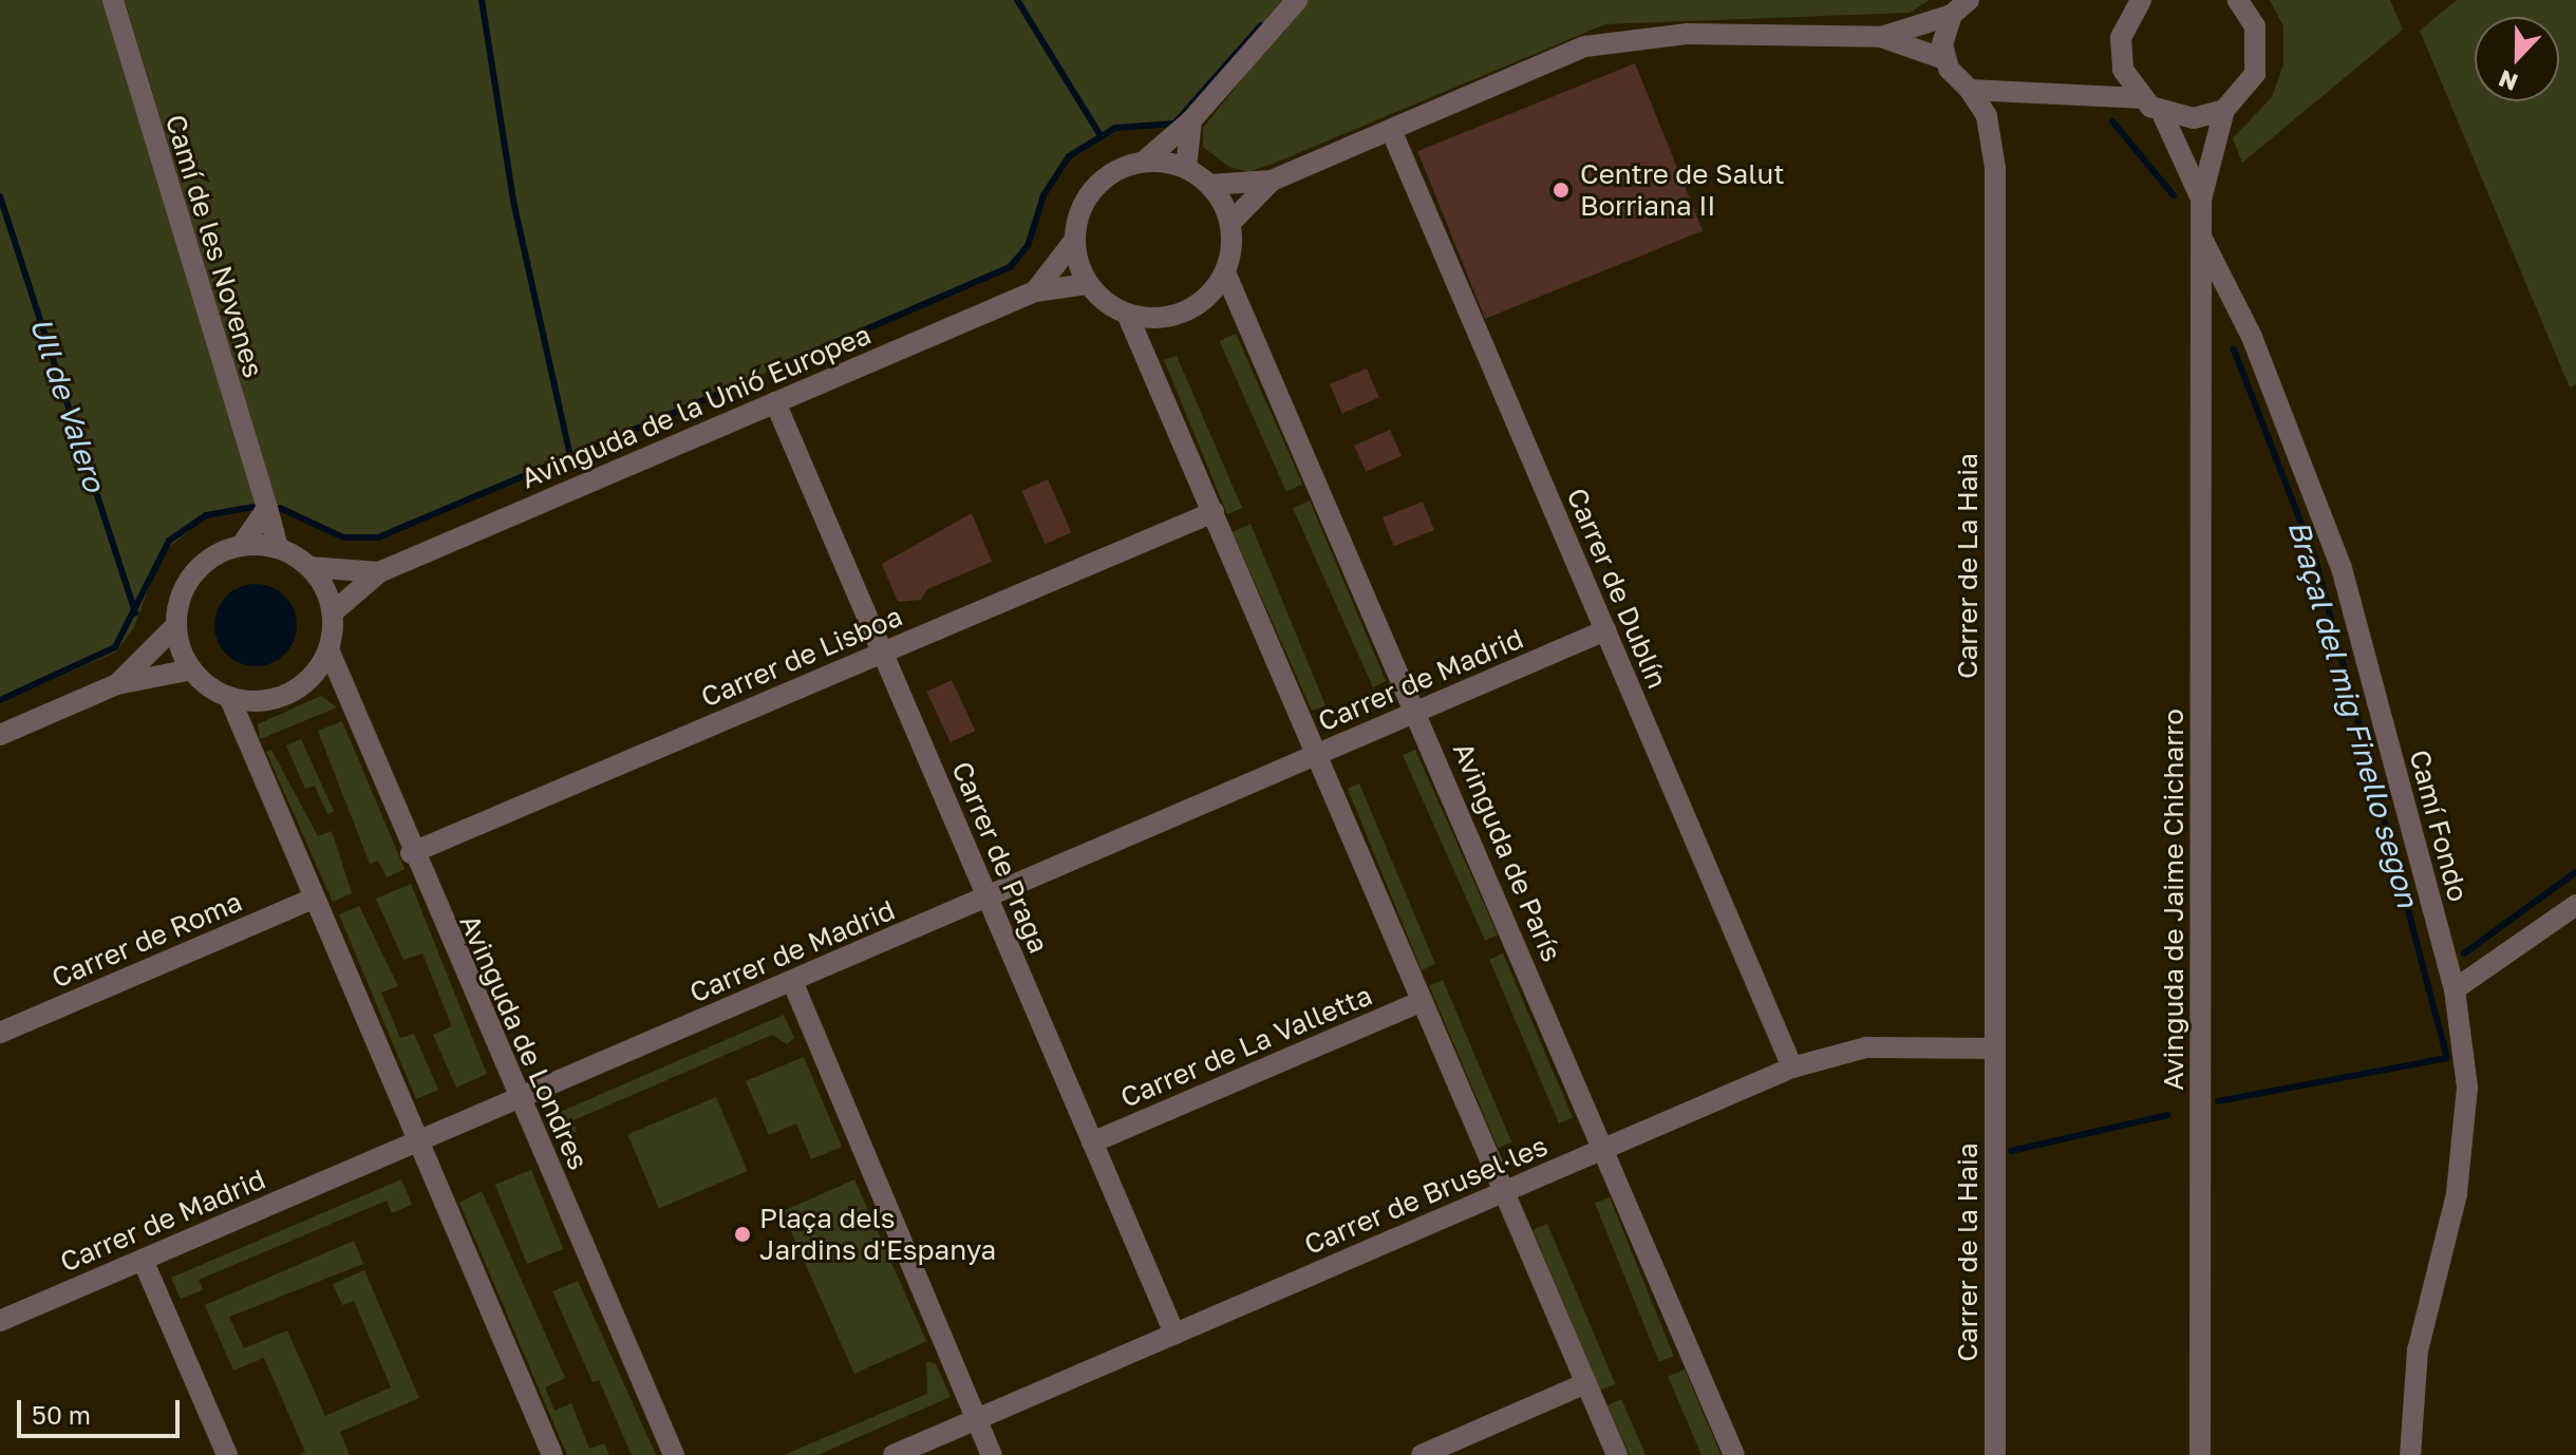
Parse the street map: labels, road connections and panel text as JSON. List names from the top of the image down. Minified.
{"streets":{"street":["Camí de les Novenes","Avinguda de la Unió Europea","Carrer de La Haia","Carrer de Dublín","Carrer de Lisboa","Carrer de Madrid","Camí Fondo","Avinguda de París","Carrer de Praga","Avinguda de Jaime Chicharro","Carrer de Roma","Avinguda de Londres","Carrer de La Valletta","Carrer de Brusel·les","Carrer de la Haia"]},"crossings":[["Camí de les Novenes","Avinguda de la Unió Europea"],["Camí de les Novenes","Avinguda de Londres"],["Avinguda de la Unió Europea","Avinguda de París"],["Avinguda de la Unió Europea","Carrer de Praga"],["Avinguda de la Unió Europea","Avinguda de Londres"],["Carrer de La Haia","Carrer de Brusel·les"],["Carrer de La Haia","Carrer de la Haia"],["Carrer de Dublín","Carrer de Madrid"],["Carrer de Dublín","Carrer de Brusel·les"],["Carrer de Lisboa","Carrer de Praga"],["Carrer de Lisboa","Avinguda de Londres"],["Carrer de Madrid","Avinguda de París"],["Carrer de Madrid","Carrer de Praga"],["Carrer de Madrid","Avinguda de Londres"],["Camí Fondo","Avinguda de Jaime Chicharro"],["Avinguda de París","Carrer de Brusel·les"],["Carrer de Praga","Carrer de La Valletta"],["Carrer de Praga","Carrer de Brusel·les"],["Carrer de Brusel·les","Carrer de la Haia"]],"water":["Ull de Valero","Braçal del mig Finello segon"],"places":["Centre de Salut Borriana II","Plaça dels Jardins d'Espanya"],"scale_bar":"50 m","north":"bottom"}
